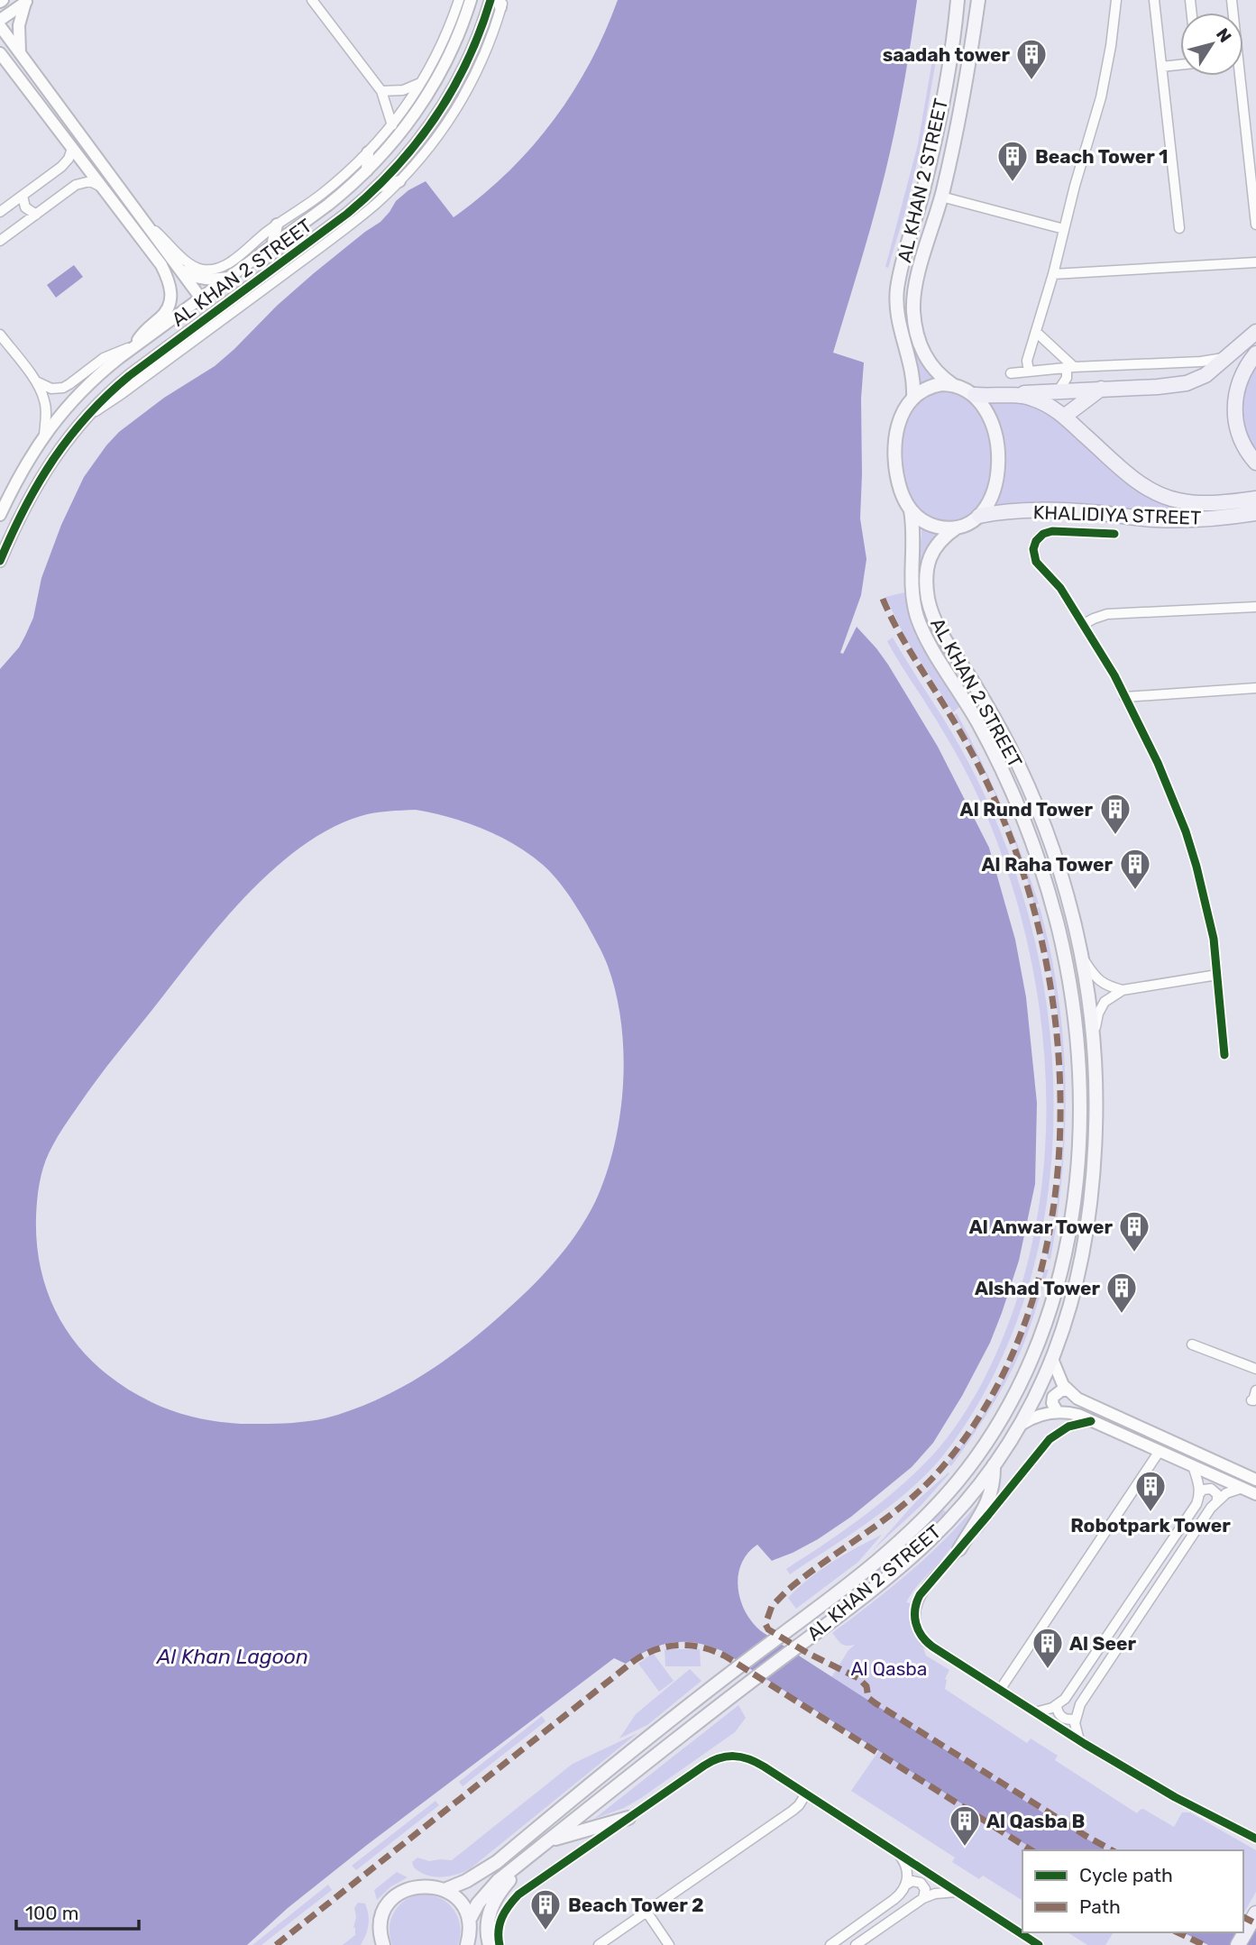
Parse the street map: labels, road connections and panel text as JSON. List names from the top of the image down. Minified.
{"streets":{"main road":["AL KHAN 2 STREET","KHALIDIYA STREET"]},"crossings":[["AL KHAN 2 STREET","KHALIDIYA STREET"]],"water":["Al Khan Lagoon"],"parks":["Al Qasba"],"places":{"building":["saadah tower","Beach Tower 1","Al Rund Tower","Al Raha Tower","Al Anwar Tower","Alshad Tower","Robotpark Tower","Al Seer","Al Qasba B","Beach Tower 2"]},"legend":["Cycle path","Path"],"scale_bar":"100 m","north":"top right"}
